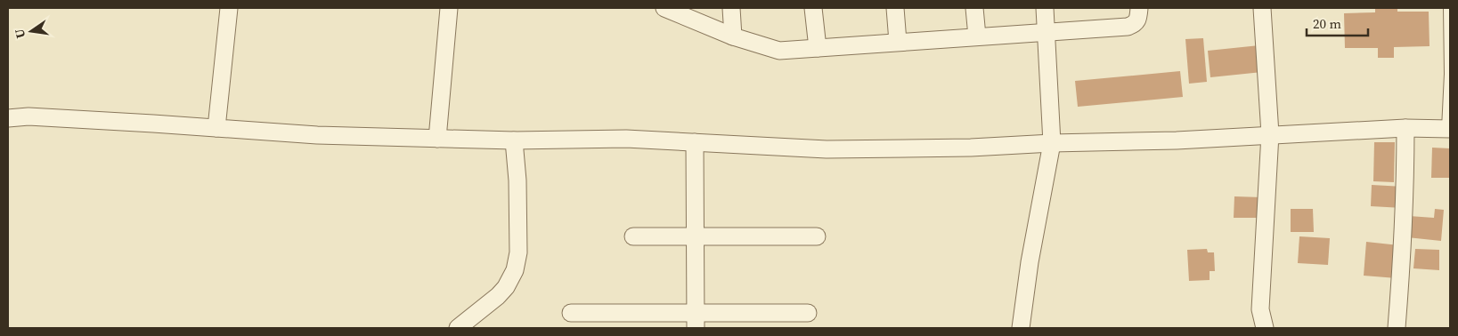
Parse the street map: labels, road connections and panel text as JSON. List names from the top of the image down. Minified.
{"scale_bar":"20 m","north":"left"}
